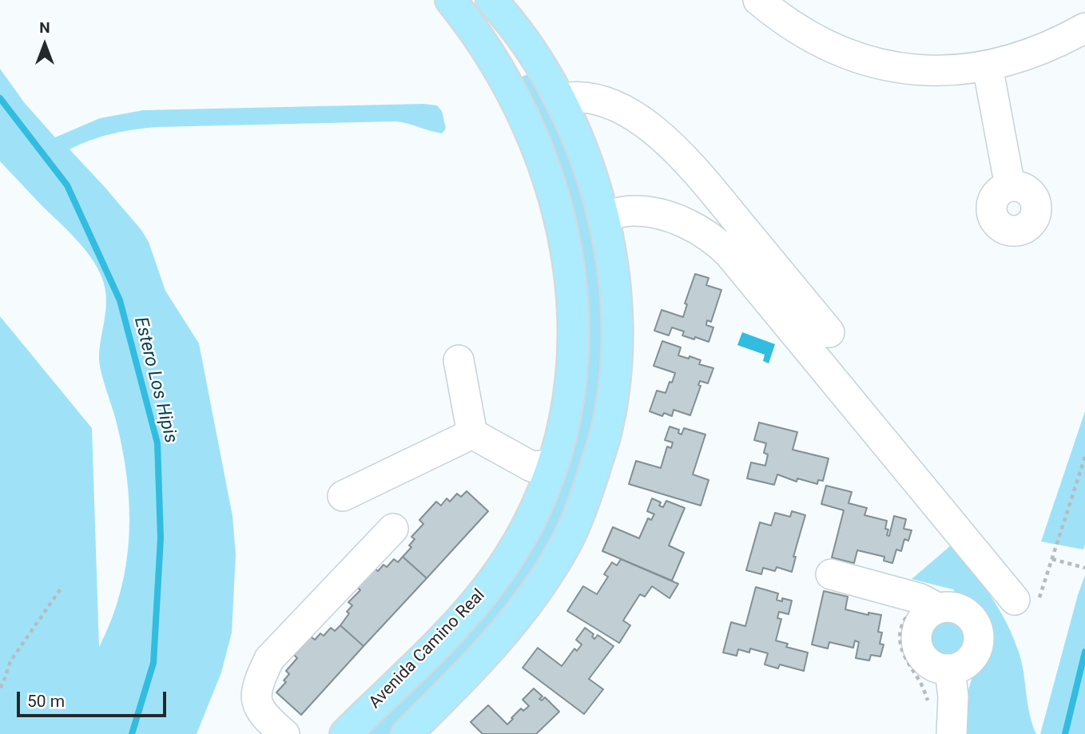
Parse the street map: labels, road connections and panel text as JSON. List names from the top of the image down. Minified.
{"streets":{"main road":["Avenida Camino Real"]},"water":["Estero Los Hipis"],"scale_bar":"50 m","north":"top"}
